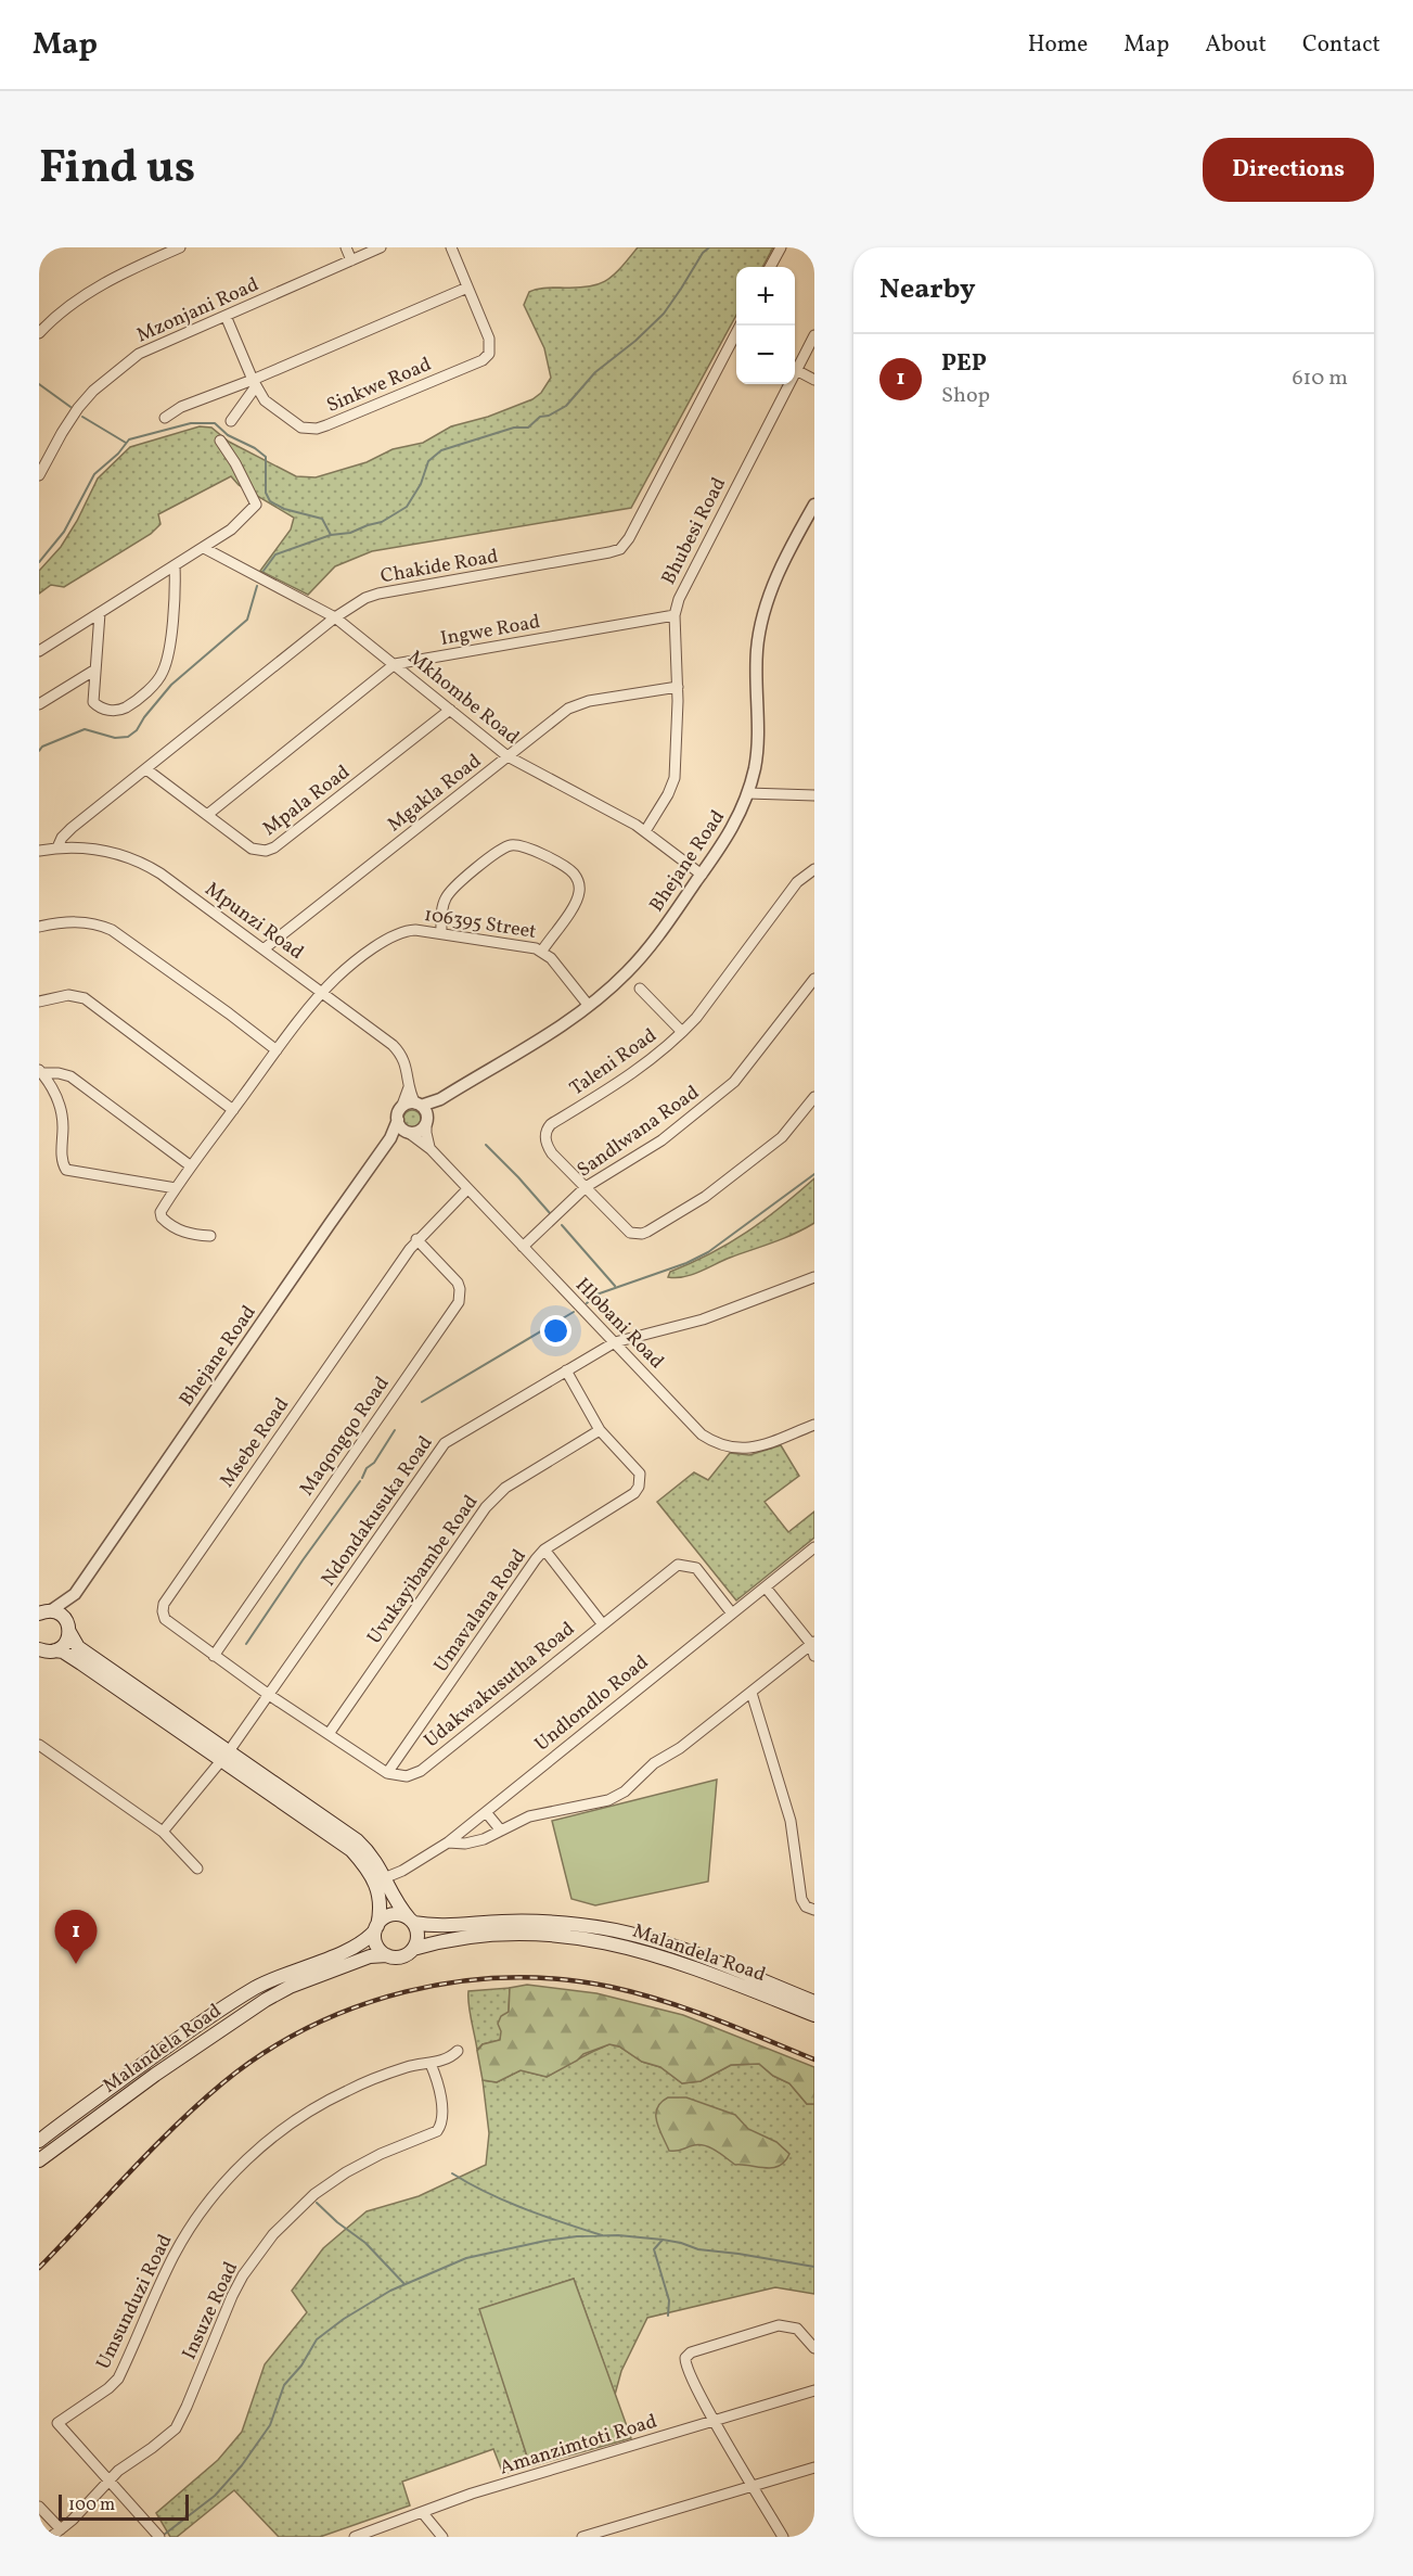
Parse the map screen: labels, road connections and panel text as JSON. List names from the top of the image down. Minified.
{"streets":{"main road":["Malandela Road"],"street":["Mzonjani Road","Sinkwe Road","Bhubesi Road","Chakide Road","Ingwe Road","Mkhombe Road","Mgakla Road","Mpala Road","Bhejane Road","Mpunzi Road","106395 Street","Taleni Road","Sandlwana Road","Hlobani Road","Maqongqo Road","Msebe Road","Ndondakusuka Road","Uvukayibambe Road","Umavalana Road","Udakwakusutha Road","Undlondlo Road","Umsunduzi Road","Insuze Road","Amanzimtoti Road"]},"crossings":[["Mzonjani Road","Sinkwe Road"],["Bhubesi Road","Ingwe Road"],["Bhubesi Road","Mkhombe Road"],["Bhubesi Road","Mgakla Road"],["Chakide Road","Mkhombe Road"],["Chakide Road","Mpala Road"],["Chakide Road","Mpunzi Road"],["Ingwe Road","Mkhombe Road"],["Ingwe Road","Mpala Road"],["Mkhombe Road","Mgakla Road"],["Mkhombe Road","Mpala Road"],["Mkhombe Road","Bhejane Road"],["Mgakla Road","Mpunzi Road"],["Bhejane Road","Mpunzi Road"],["Bhejane Road","106395 Street"],["Bhejane Road","Hlobani Road"],["Mpunzi Road","106395 Street"],["Mpunzi Road","Hlobani Road"],["Taleni Road","Sandlwana Road"],["Sandlwana Road","Hlobani Road"],["Hlobani Road","Msebe Road"],["Hlobani Road","Ndondakusuka Road"],["Maqongqo Road","Msebe Road"],["Msebe Road","Ndondakusuka Road"],["Ndondakusuka Road","Umavalana Road"],["Uvukayibambe Road","Umavalana Road"],["Umavalana Road","Udakwakusutha Road"],["Udakwakusutha Road","Undlondlo Road"],["Umsunduzi Road","Insuze Road"]],"scale_bar":"100 m","page":{"header":"Map","nav":["Home","Map","About","Contact"],"title":"Find us","buttons":"Directions","heading":"Nearby","map_buttons":["+","−"],"list":[{"mark":"1","name":"PEP","note":"Shop","value":"610 m"}],"pins":"1","scale":"100 m"}}
